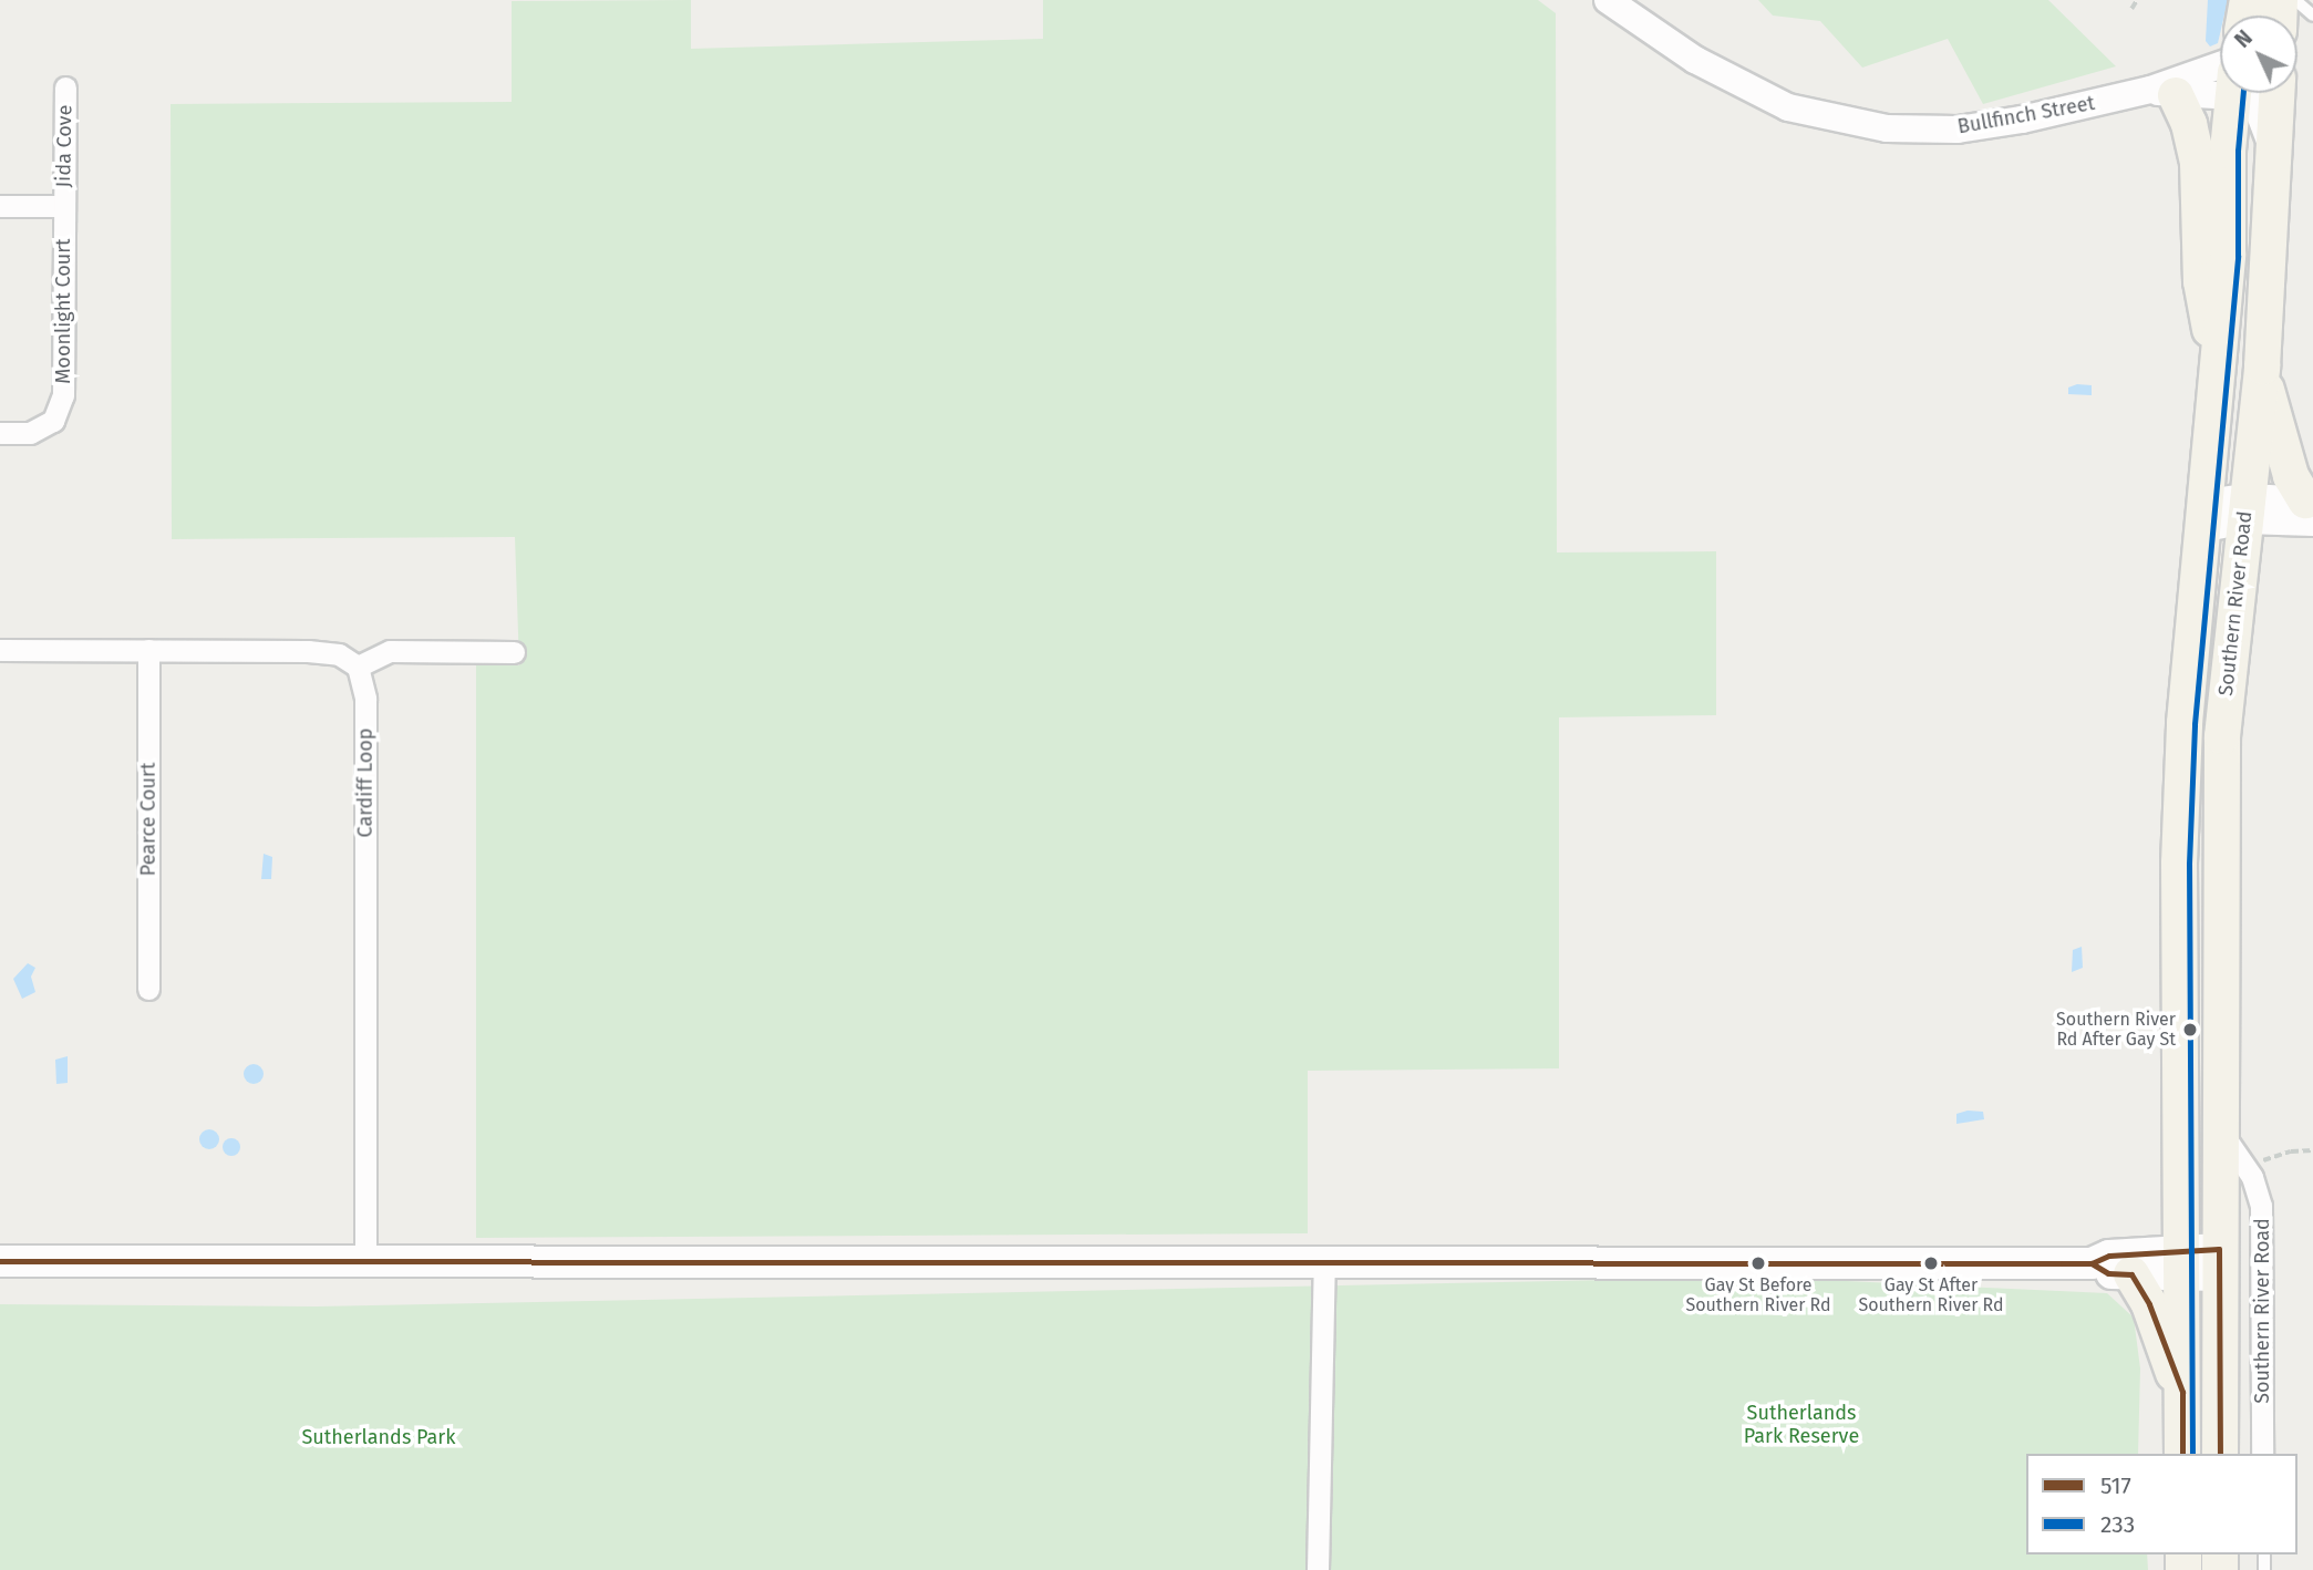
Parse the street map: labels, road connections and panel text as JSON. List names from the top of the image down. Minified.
{"streets":{"main road":["Southern River Road"],"street":["Bullfinch Street","Jida Cove","Moonlight Court","Cardiff Loop","Pearce Court"]},"crossings":[["Jida Cove","Moonlight Court"]],"parks":["Sutherlands Park Reserve","Sutherlands Park"],"places":["Southern River Rd After Gay St","Gay St Before Southern River Rd","Gay St After Southern River Rd"],"lines":["transit line 233","transit line 517"],"legend":["517","233"],"north":"top left"}
